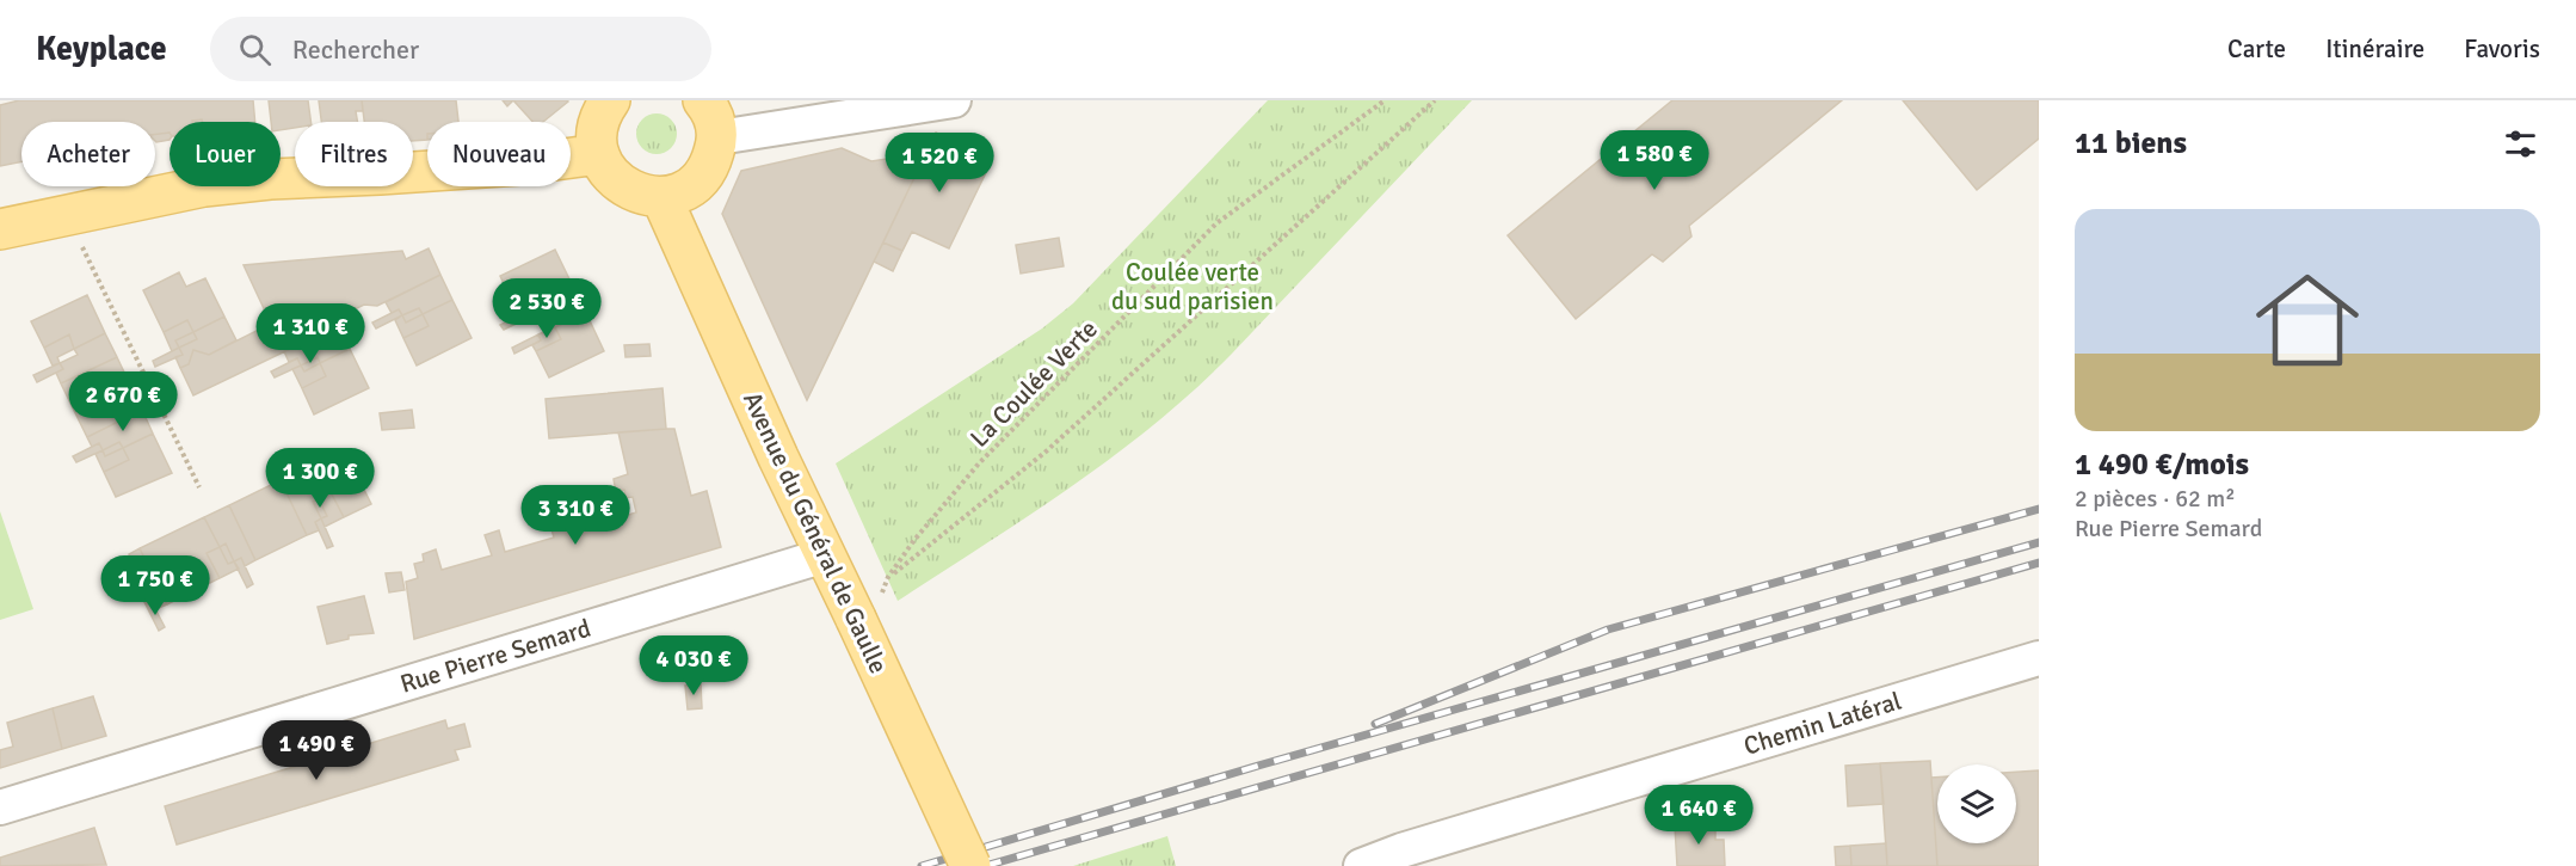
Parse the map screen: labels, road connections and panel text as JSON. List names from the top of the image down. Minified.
{"streets":{"main road":["Avenue du Général de Gaulle"],"street":["Rue Pierre Semard","Chemin Latéral"],"path":["La Coulée Verte"]},"crossings":[["La Coulée Verte","Avenue du Général de Gaulle"],["Avenue du Général de Gaulle","Rue Pierre Semard"]],"parks":["Coulée verte du sud parisien"],"page":{"header":"Keyplace","search":"Rechercher","nav":["Carte","Itinéraire","Favoris"],"heading":"11 biens","chip":["Acheter","Louer","Filtres","Nouveau"],"price":["1 580 €","1 520 €","2 530 €","1 310 €","2 670 €","1 300 €","3 310 €","1 750 €","4 030 €","1 490 €","1 640 €"],"list":[{"name":"1 490 €/mois","note":"2 pièces · 62 m² · Rue Pierre Semard"}]}}
